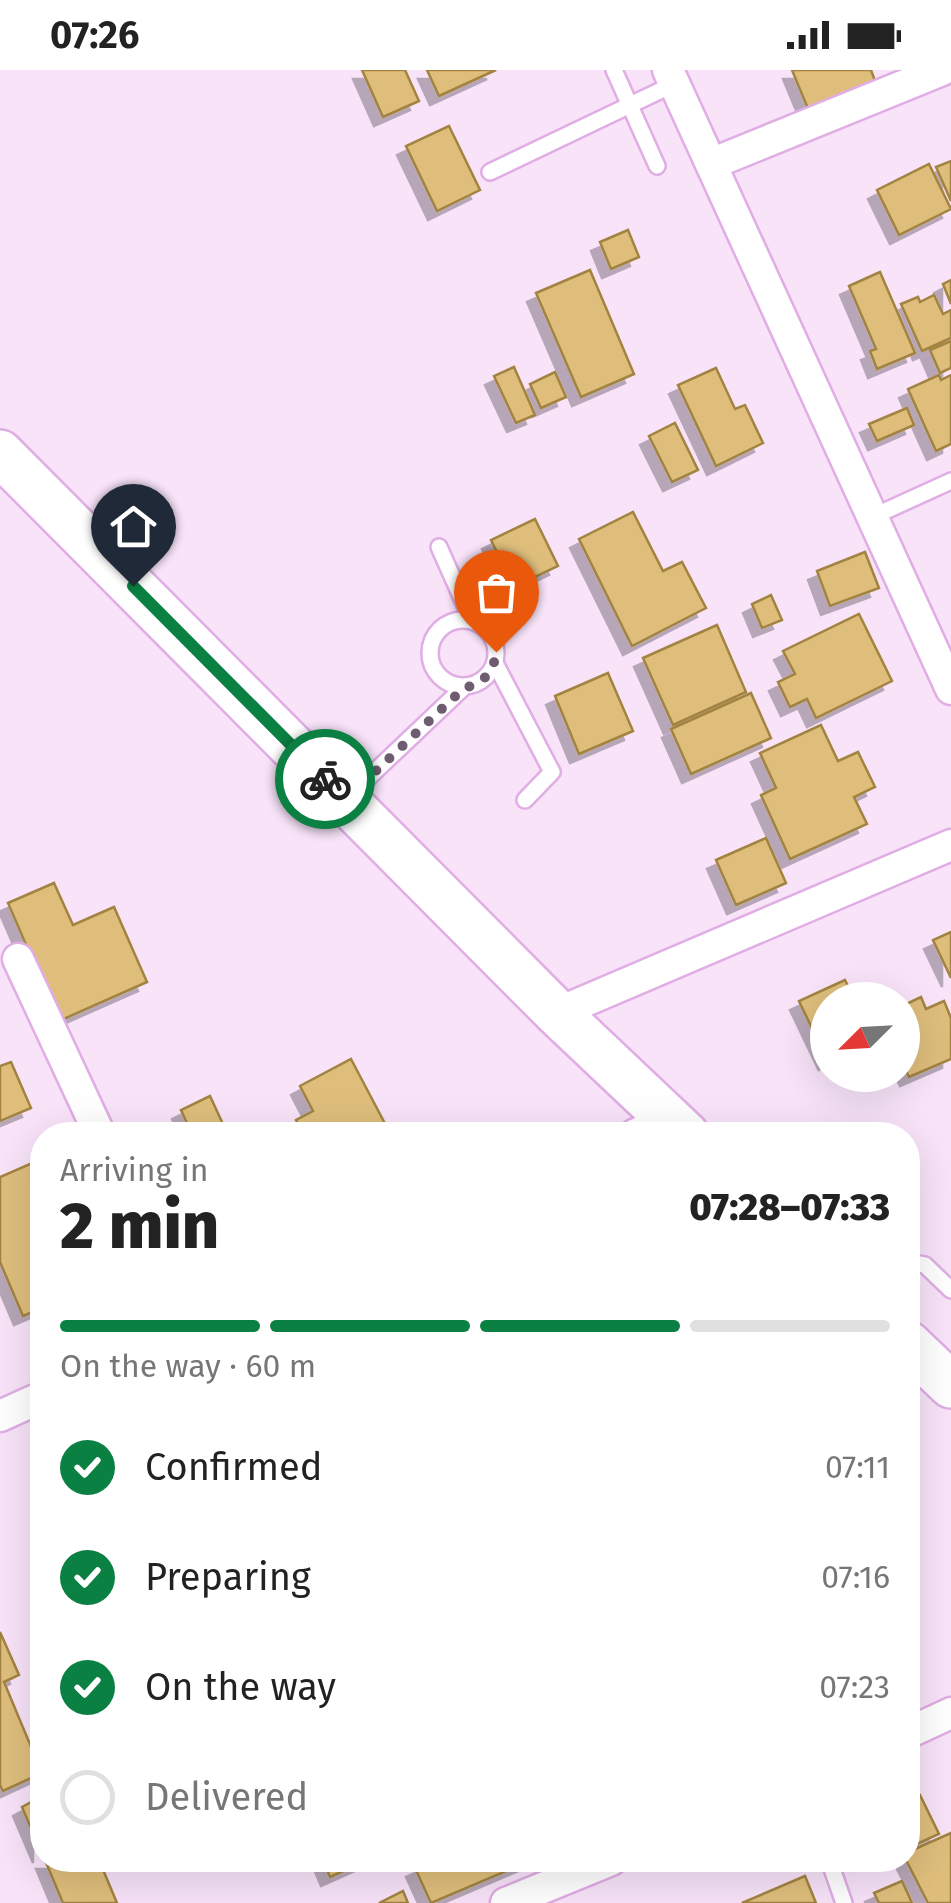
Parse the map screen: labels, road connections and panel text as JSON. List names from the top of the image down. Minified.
{"north":"bottom left","page":{"status":"07:26","heading":["2 min","Arriving in","07:28–07:33"],"bar":"On the way · 60 m","list":[["Confirmed","07:11"],["Preparing","07:16"],["On the way","07:23"],"Delivered"]}}
